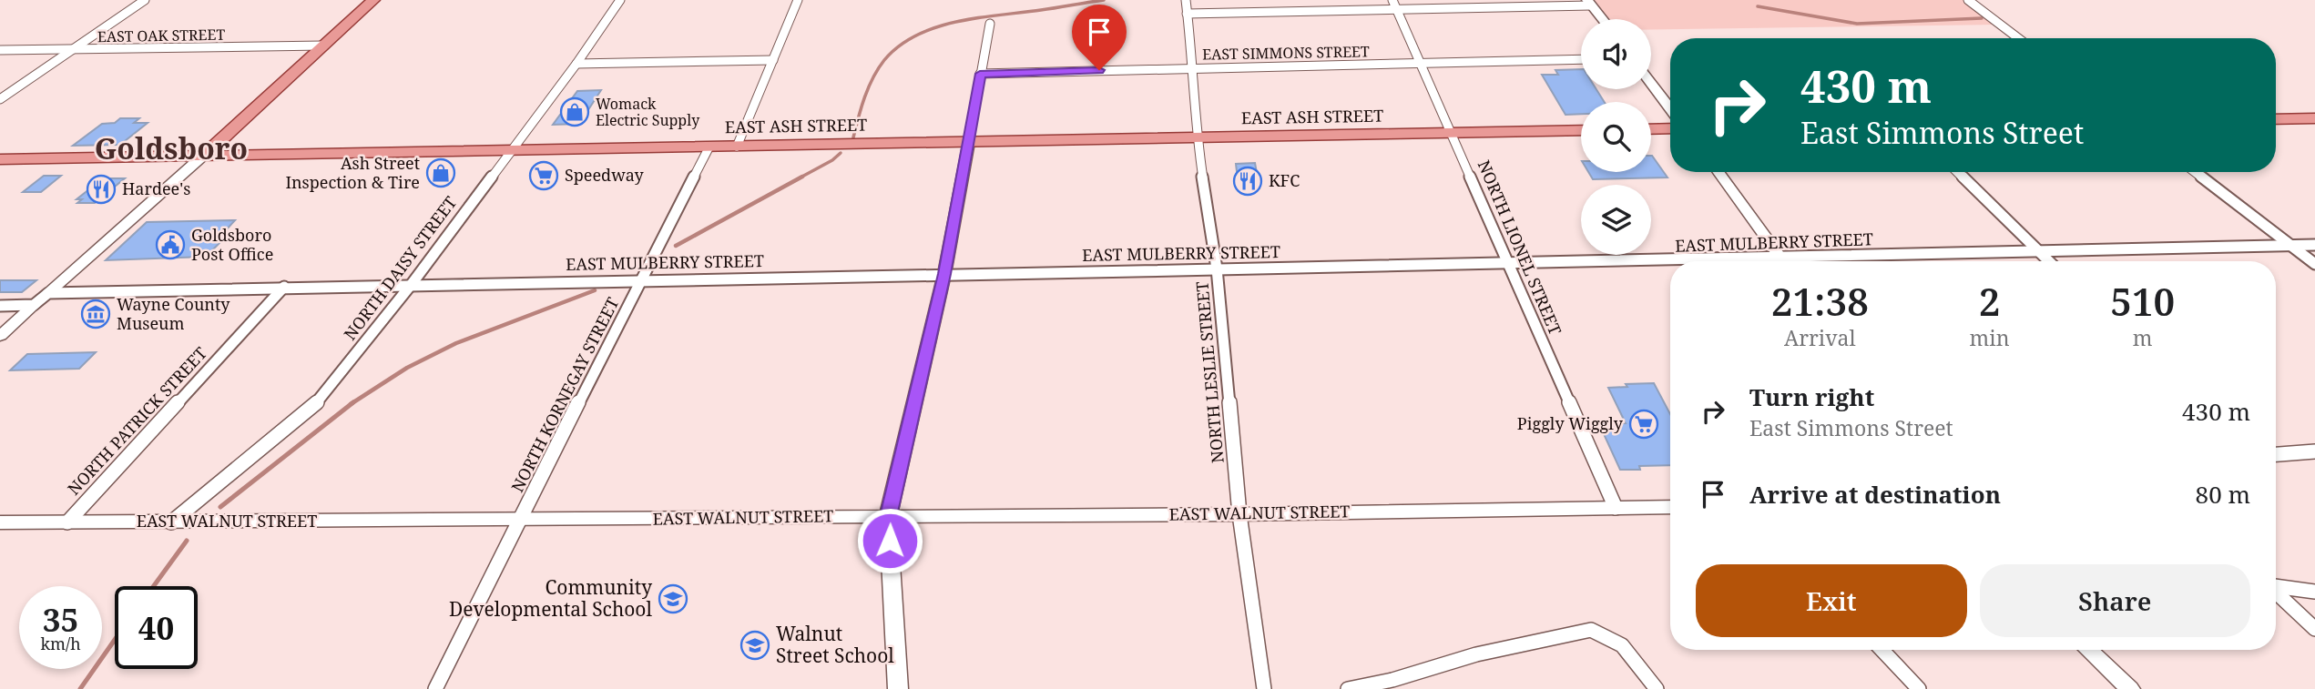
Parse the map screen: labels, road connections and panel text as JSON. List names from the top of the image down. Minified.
{"streets":{"main road":["EAST ASH STREET"],"street":["EAST OAK STREET","EAST SIMMONS STREET","EAST MULBERRY STREET","NORTH LIONEL STREET","NORTH DAISY STREET","NORTH LESLIE STREET","NORTH KORNEGAY STREET","NORTH PATRICK STREET","EAST WALNUT STREET"]},"crossings":[["EAST SIMMONS STREET","NORTH LIONEL STREET"],["EAST SIMMONS STREET","NORTH LESLIE STREET"],["EAST ASH STREET","NORTH LIONEL STREET"],["EAST ASH STREET","NORTH DAISY STREET"],["EAST ASH STREET","NORTH LESLIE STREET"],["EAST ASH STREET","NORTH KORNEGAY STREET"],["EAST MULBERRY STREET","NORTH LIONEL STREET"],["EAST MULBERRY STREET","NORTH DAISY STREET"],["EAST MULBERRY STREET","NORTH LESLIE STREET"],["EAST MULBERRY STREET","NORTH KORNEGAY STREET"],["EAST MULBERRY STREET","NORTH PATRICK STREET"],["NORTH LIONEL STREET","EAST WALNUT STREET"],["NORTH DAISY STREET","EAST WALNUT STREET"],["NORTH LESLIE STREET","EAST WALNUT STREET"],["NORTH KORNEGAY STREET","EAST WALNUT STREET"],["NORTH PATRICK STREET","EAST WALNUT STREET"]],"districts":["Goldsboro"],"places":{"shop":["Womack Electric Supply","Ash Street Inspection & Tire"],"supermarket":["Speedway","Piggly Wiggly"],"restaurant":["KFC","Hardee's"],"public building":["Goldsboro Post Office"],"museum":["Wayne County Museum"],"school or university":["Community Developmental School","Walnut Street School"]},"page":{"turn":["430 m","East Simmons Street"],"eta":["21:38","Arrival","2","min","510","m"],"list":[{"name":"Turn right","note":"East Simmons Street","value":"430 m"},{"name":"Arrive at destination","value":"80 m"}],"buttons":["Exit","Share"],"speed":"35 km/h","limit":"40"}}
